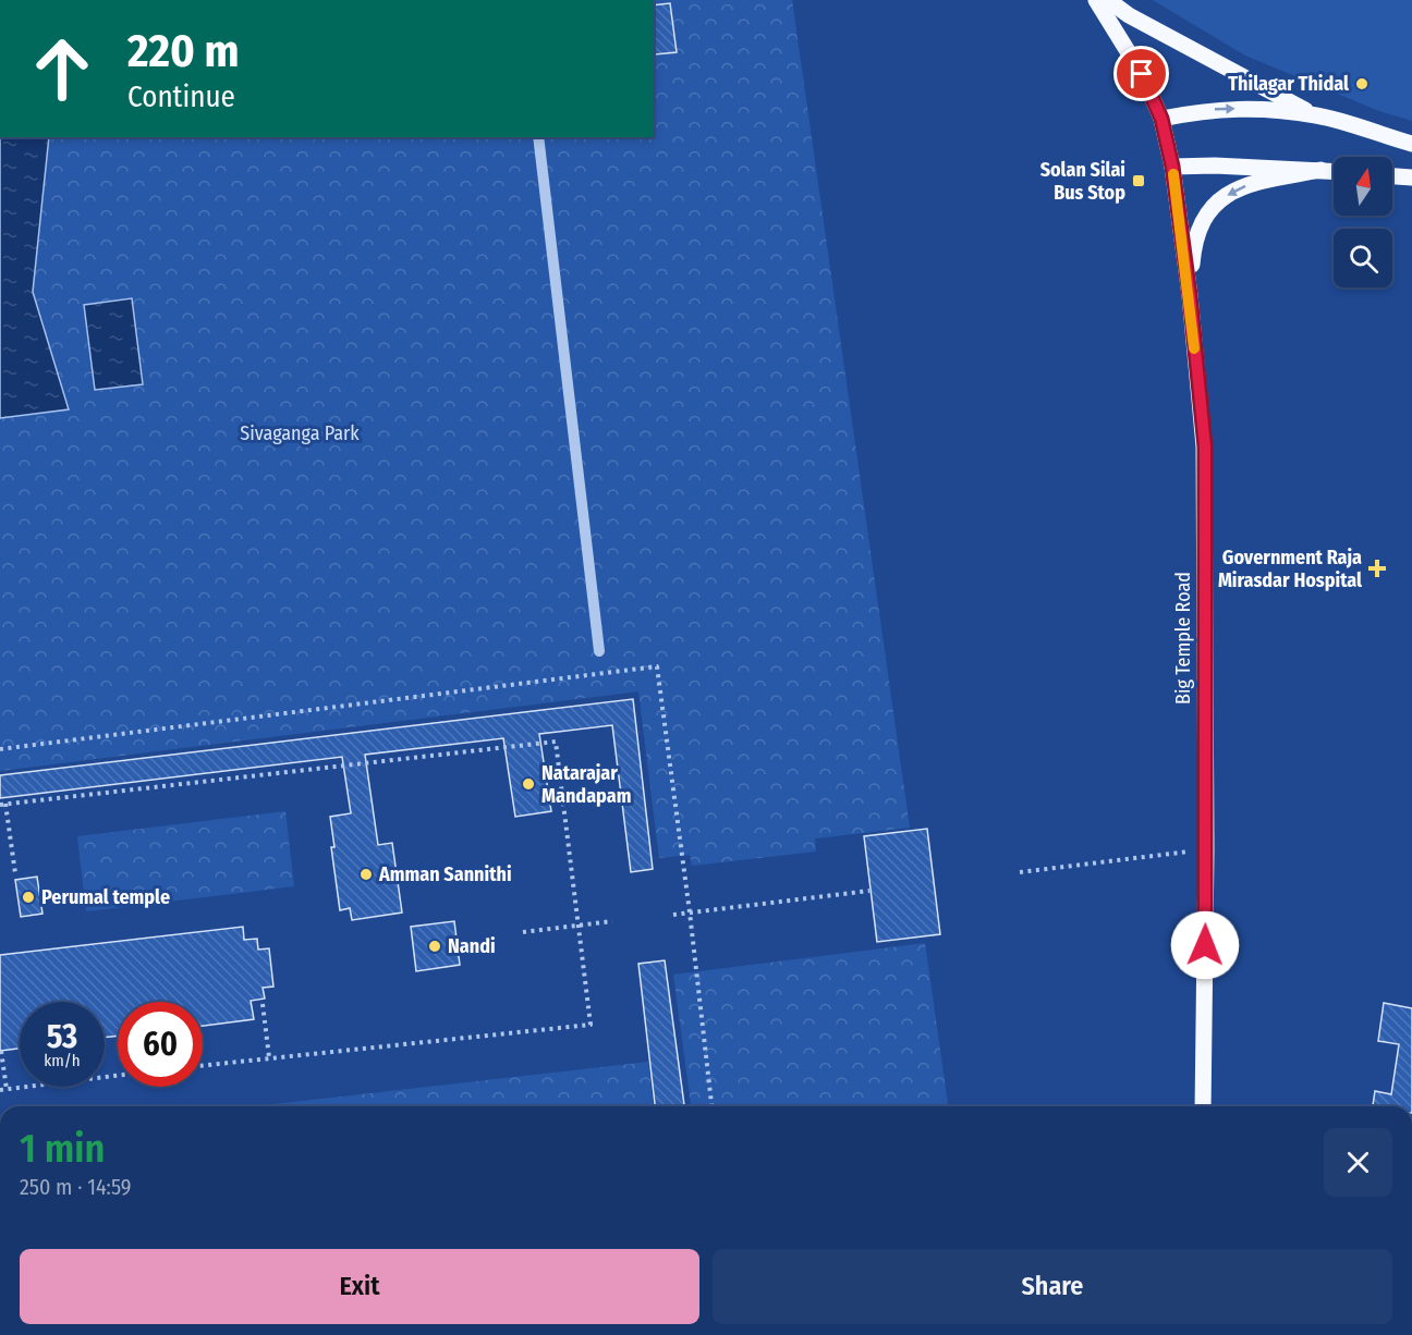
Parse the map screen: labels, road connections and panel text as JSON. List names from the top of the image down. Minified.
{"streets":{"main road":["Big Temple Road"]},"parks":["Sivaganga Park"],"places":{"other":["Thilagar Thidal","Natarajar Mandapam","Amman Sannithi","Perumal temple","Nandi"],"transit":["Solan Silai Bus Stop"],"health":["Government Raja Mirasdar Hospital"]},"north":"top","page":{"turn":["220 m","Continue"],"speed":"53 km/h","limit":"60","heading":["1 min","250 m · 14:59"],"buttons":["Exit","Share"]}}
